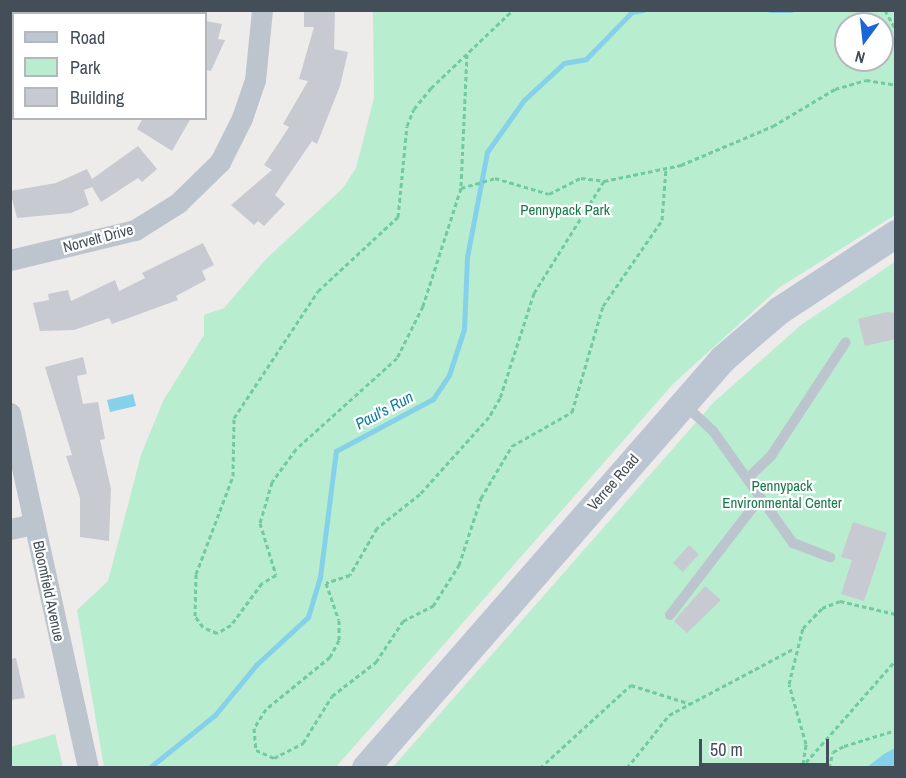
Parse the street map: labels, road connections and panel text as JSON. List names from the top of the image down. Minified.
{"streets":{"main road":["Verree Road"],"street":["Norvelt Drive","Bloomfield Avenue"]},"water":["Paul's Run"],"parks":["Pennypack Park","Pennypack Environmental Center"],"legend":["Road","Park","Building"],"scale_bar":"50 m","north":"bottom"}
